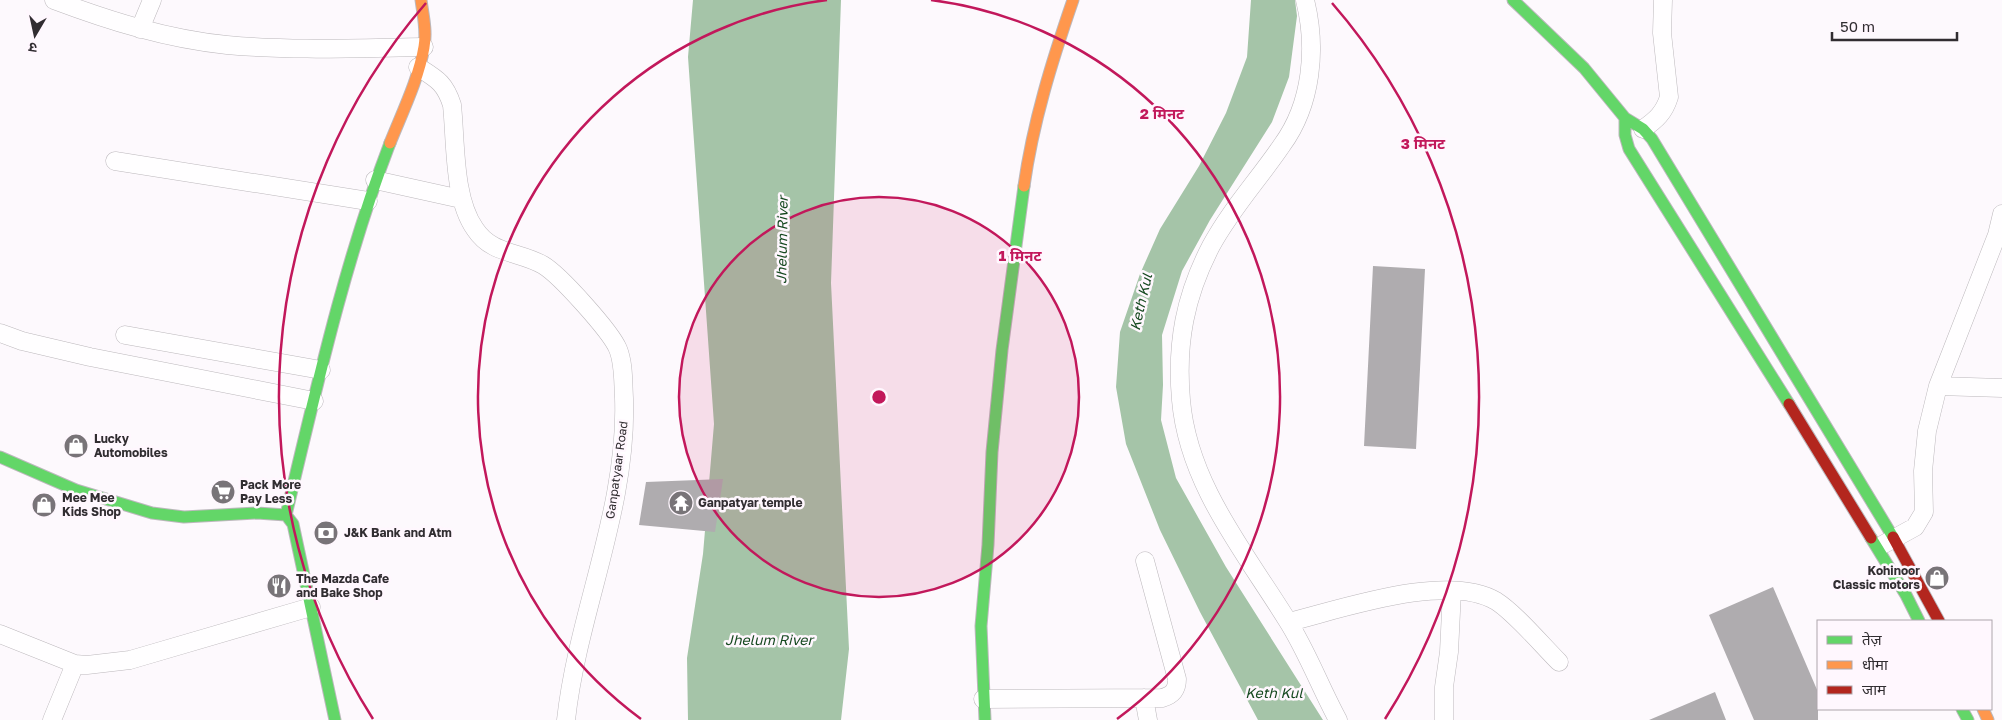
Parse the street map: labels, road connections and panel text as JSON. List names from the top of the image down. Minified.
{"streets":{"street":["Ganpatyaar Road"]},"water":["Jhelum River","Keth Kul"],"places":{"shop":["Lucky Automobiles","Mee Mee Kids Shop","Kohinoor Classic motors"],"supermarket":["Pack More Pay Less"],"temple":["Ganpatyar temple"],"bank":["J&K Bank and Atm"],"restaurant":["The Mazda Cafe and Bake Shop"]},"legend":["तेज़","धीमा","जाम"],"scale_bar":"50 m","north":"bottom","rings":["2 मिनट","3 मिनट","1 मिनट"]}
